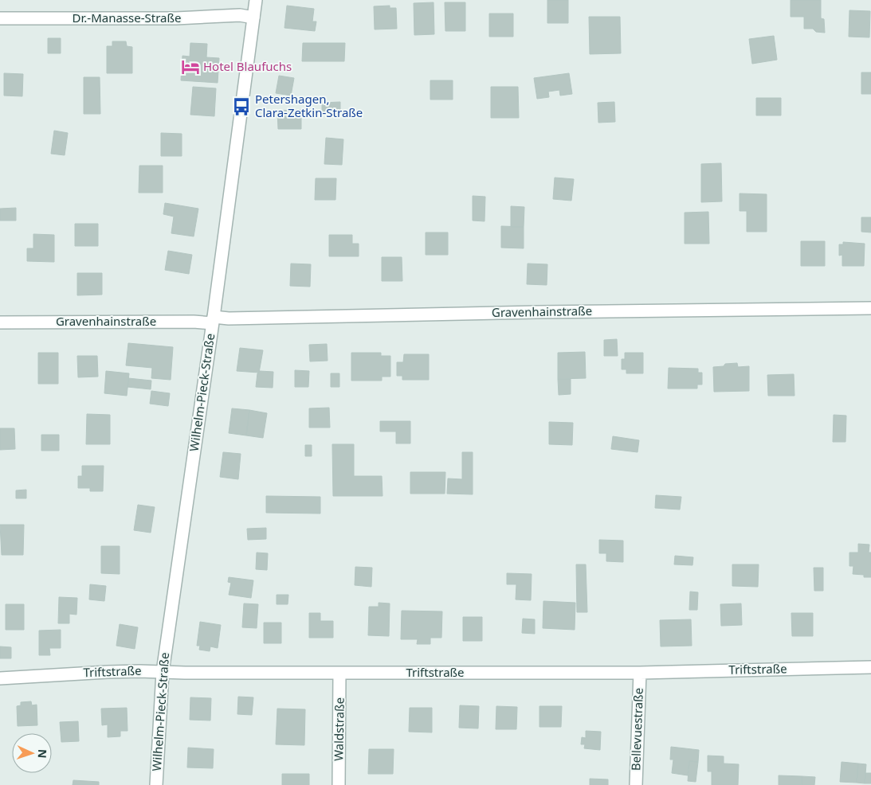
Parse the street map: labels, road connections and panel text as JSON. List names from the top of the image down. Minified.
{"streets":{"street":["Dr.-Manasse-Straße","Gravenhainstraße","Wilhelm-Pieck-Straße","Triftstraße","Waldstraße","Bellevuestraße"]},"crossings":[["Dr.-Manasse-Straße","Wilhelm-Pieck-Straße"],["Gravenhainstraße","Wilhelm-Pieck-Straße"],["Wilhelm-Pieck-Straße","Triftstraße"],["Triftstraße","Waldstraße"],["Triftstraße","Bellevuestraße"]],"places":{"hotel":["Hotel Blaufuchs"],"bus stop":["Petershagen, Clara-Zetkin-Straße"]},"north":"right"}
